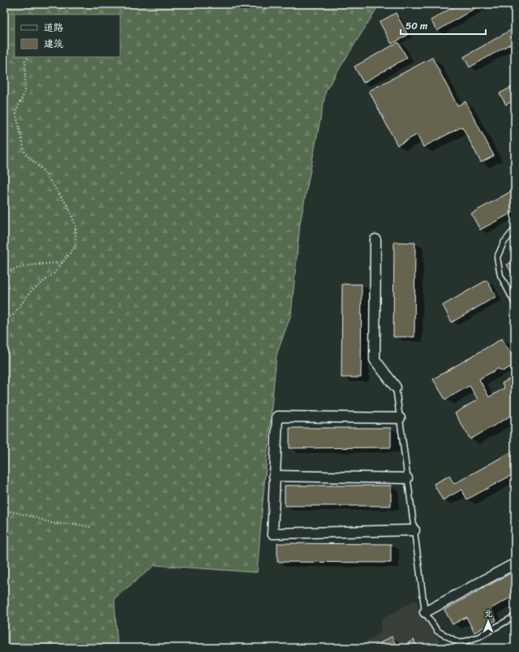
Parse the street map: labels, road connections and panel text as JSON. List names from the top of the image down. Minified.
{"legend":["道路","建筑"],"scale_bar":"50 m","north":"top"}
